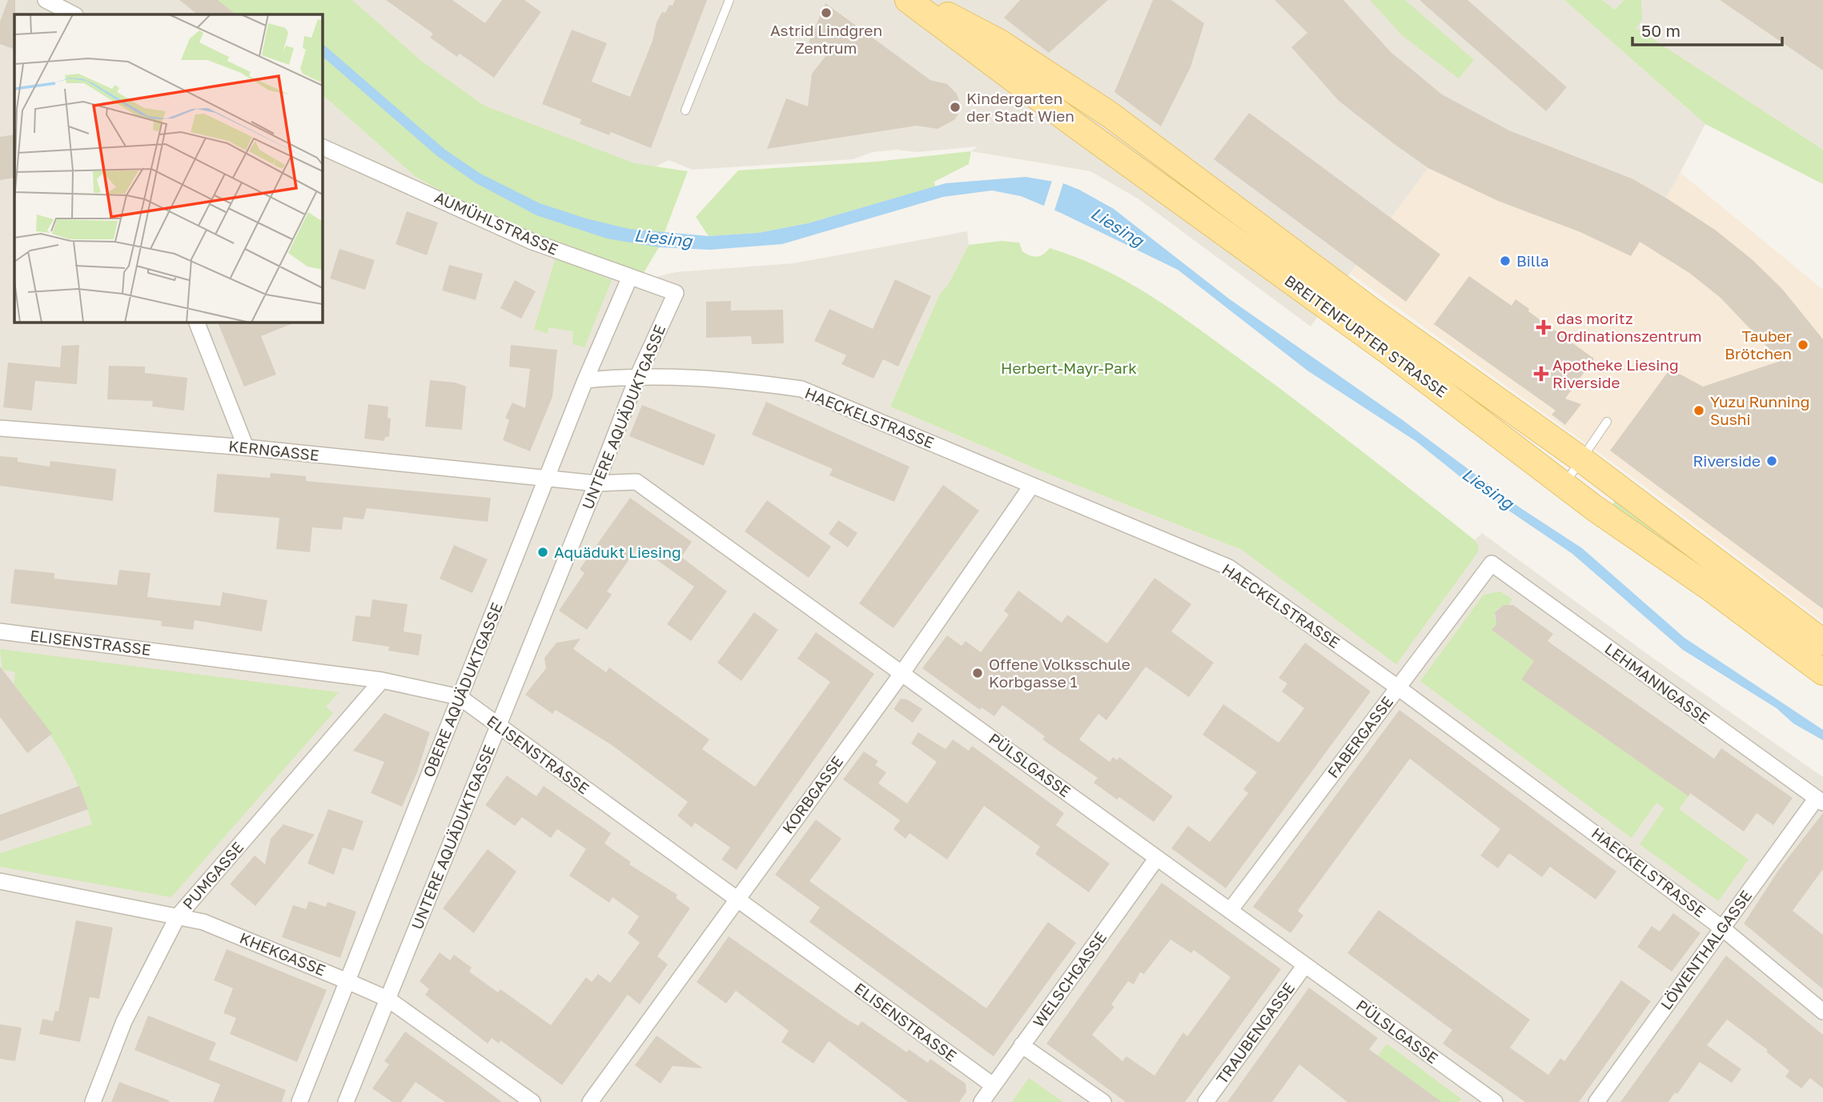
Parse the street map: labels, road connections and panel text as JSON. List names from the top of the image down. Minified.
{"streets":{"main road":["BREITENFURTER STRASSE"],"street":["AUMÜHLSTRASSE","UNTERE AQUÄDUKTGASSE","HAECKELSTRASSE","KERNGASSE","ELISENSTRASSE","LEHMANNGASSE","OBERE AQUÄDUKTGASSE","FABERGASSE","PÜLSLGASSE","KORBGASSE","PUMGASSE","LÖWENTHALGASSE","KHEKGASSE","WELSCHGASSE","TRAUBENGASSE"]},"crossings":[["AUMÜHLSTRASSE","UNTERE AQUÄDUKTGASSE"],["AUMÜHLSTRASSE","OBERE AQUÄDUKTGASSE"],["UNTERE AQUÄDUKTGASSE","HAECKELSTRASSE"],["UNTERE AQUÄDUKTGASSE","ELISENSTRASSE"],["UNTERE AQUÄDUKTGASSE","PÜLSLGASSE"],["UNTERE AQUÄDUKTGASSE","KHEKGASSE"],["HAECKELSTRASSE","OBERE AQUÄDUKTGASSE"],["HAECKELSTRASSE","FABERGASSE"],["HAECKELSTRASSE","KORBGASSE"],["HAECKELSTRASSE","LÖWENTHALGASSE"],["KERNGASSE","OBERE AQUÄDUKTGASSE"],["KERNGASSE","PÜLSLGASSE"],["ELISENSTRASSE","OBERE AQUÄDUKTGASSE"],["ELISENSTRASSE","KORBGASSE"],["ELISENSTRASSE","PUMGASSE"],["ELISENSTRASSE","WELSCHGASSE"],["LEHMANNGASSE","FABERGASSE"],["LEHMANNGASSE","LÖWENTHALGASSE"],["OBERE AQUÄDUKTGASSE","PÜLSLGASSE"],["OBERE AQUÄDUKTGASSE","KHEKGASSE"],["FABERGASSE","PÜLSLGASSE"],["PÜLSLGASSE","KORBGASSE"],["PÜLSLGASSE","WELSCHGASSE"],["PÜLSLGASSE","TRAUBENGASSE"],["PUMGASSE","KHEKGASSE"]],"water":["Liesing"],"parks":["Herbert-Mayr-Park"],"places":{"other":["Astrid Lindgren Zentrum","Kindergarten der Stadt Wien","Billa","Tauber Brötchen","Yuzu Running Sushi","Riverside","Aquädukt Liesing","Offene Volksschule Korbgasse 1"],"health":["das moritz Ordinationszentrum","Apotheke Liesing Riverside"]},"scale_bar":"50 m"}
